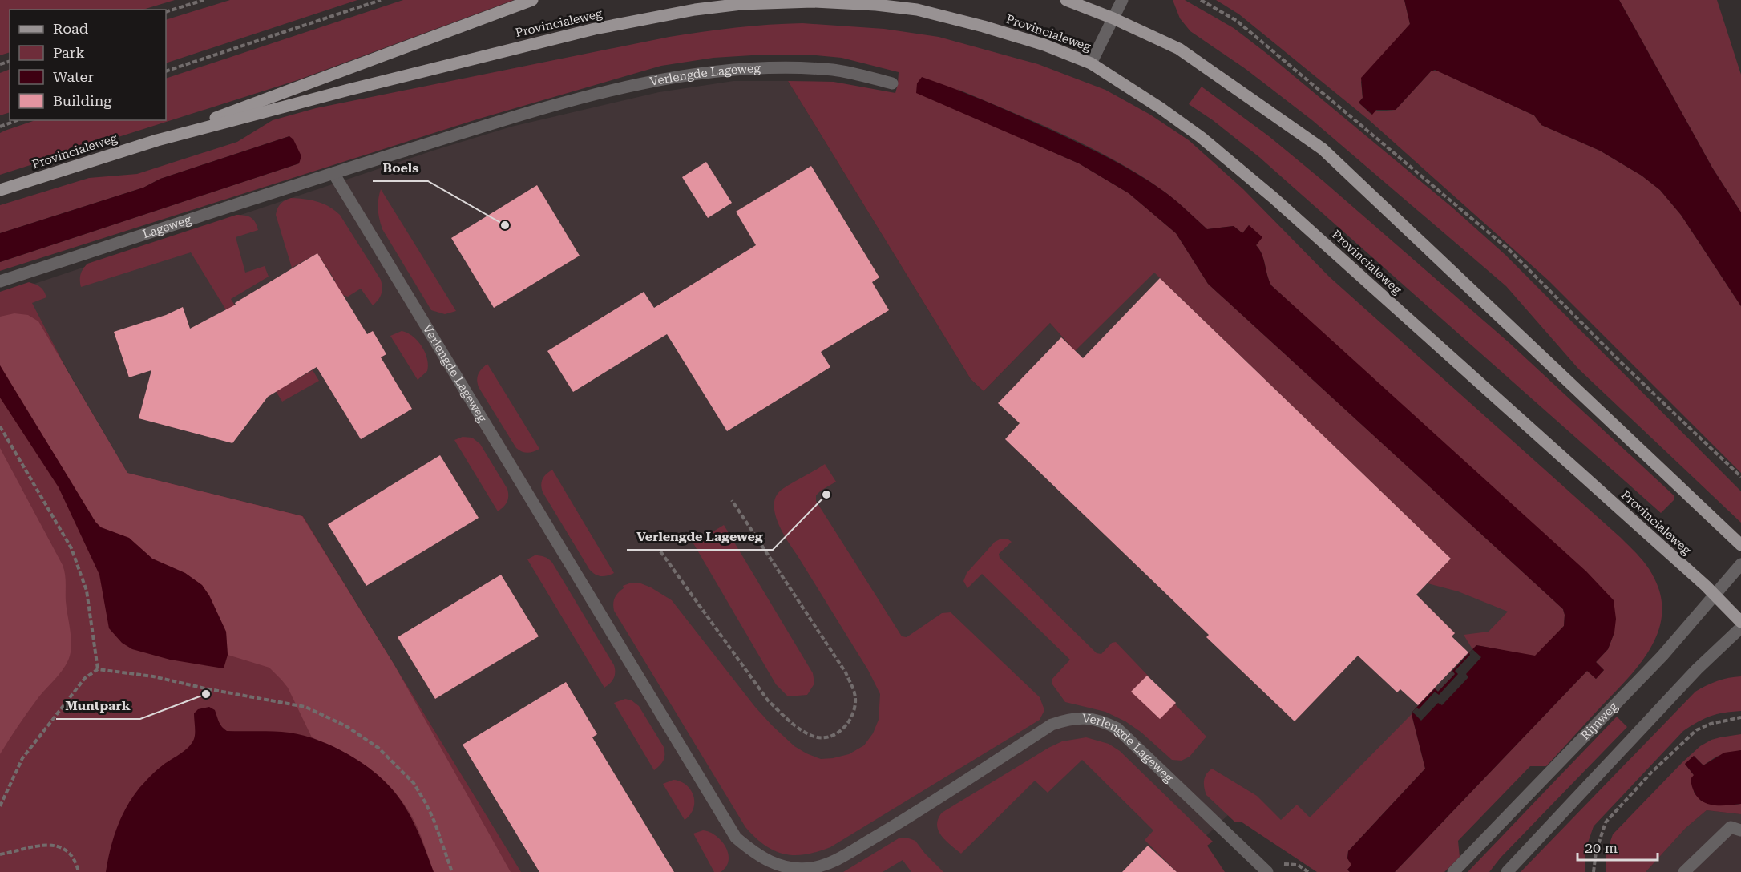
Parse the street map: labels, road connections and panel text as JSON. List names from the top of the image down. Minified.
{"streets":{"main road":["Provincialeweg"],"street":["Verlengde Lageweg","Lageweg","Rijnweg"]},"crossings":[["Provincialeweg","Rijnweg"],["Verlengde Lageweg","Lageweg"]],"places":["Boels","Verlengde Lageweg","Muntpark"],"legend":["Road","Park","Water","Building"],"scale_bar":"20 m"}
